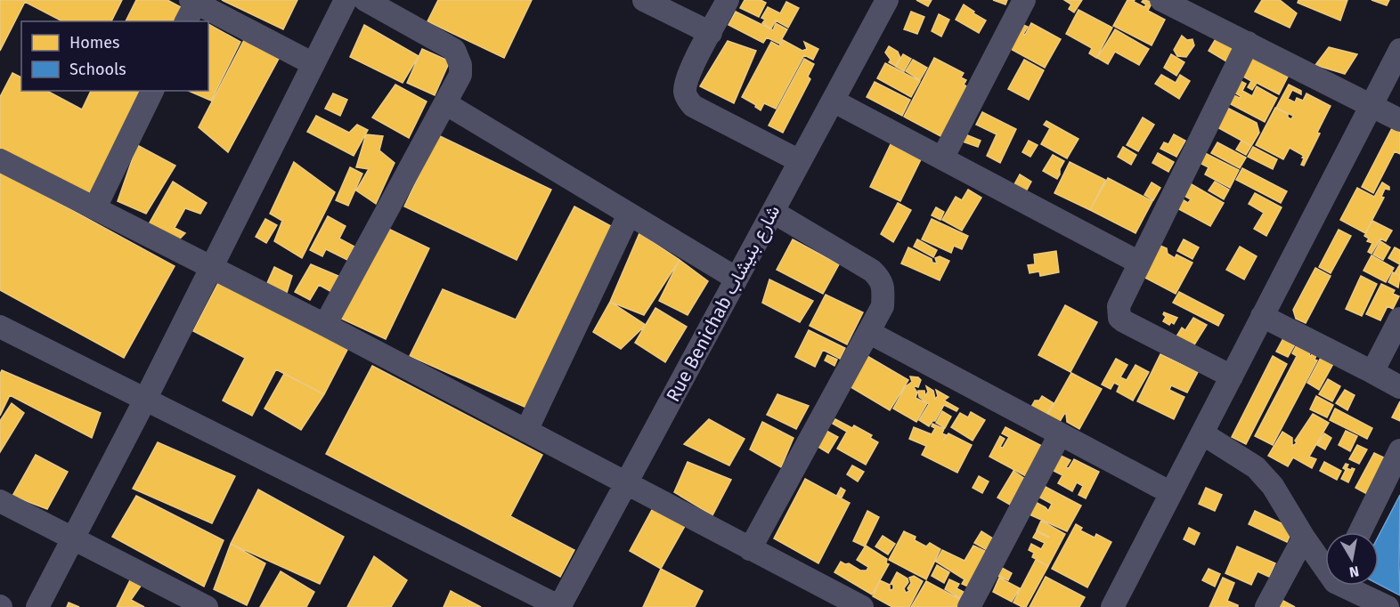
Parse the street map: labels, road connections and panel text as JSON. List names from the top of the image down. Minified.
{"streets":{"street":["Rue Benichab شارع بنيشاب"]},"legend":["Homes","Schools"],"north":"bottom"}
